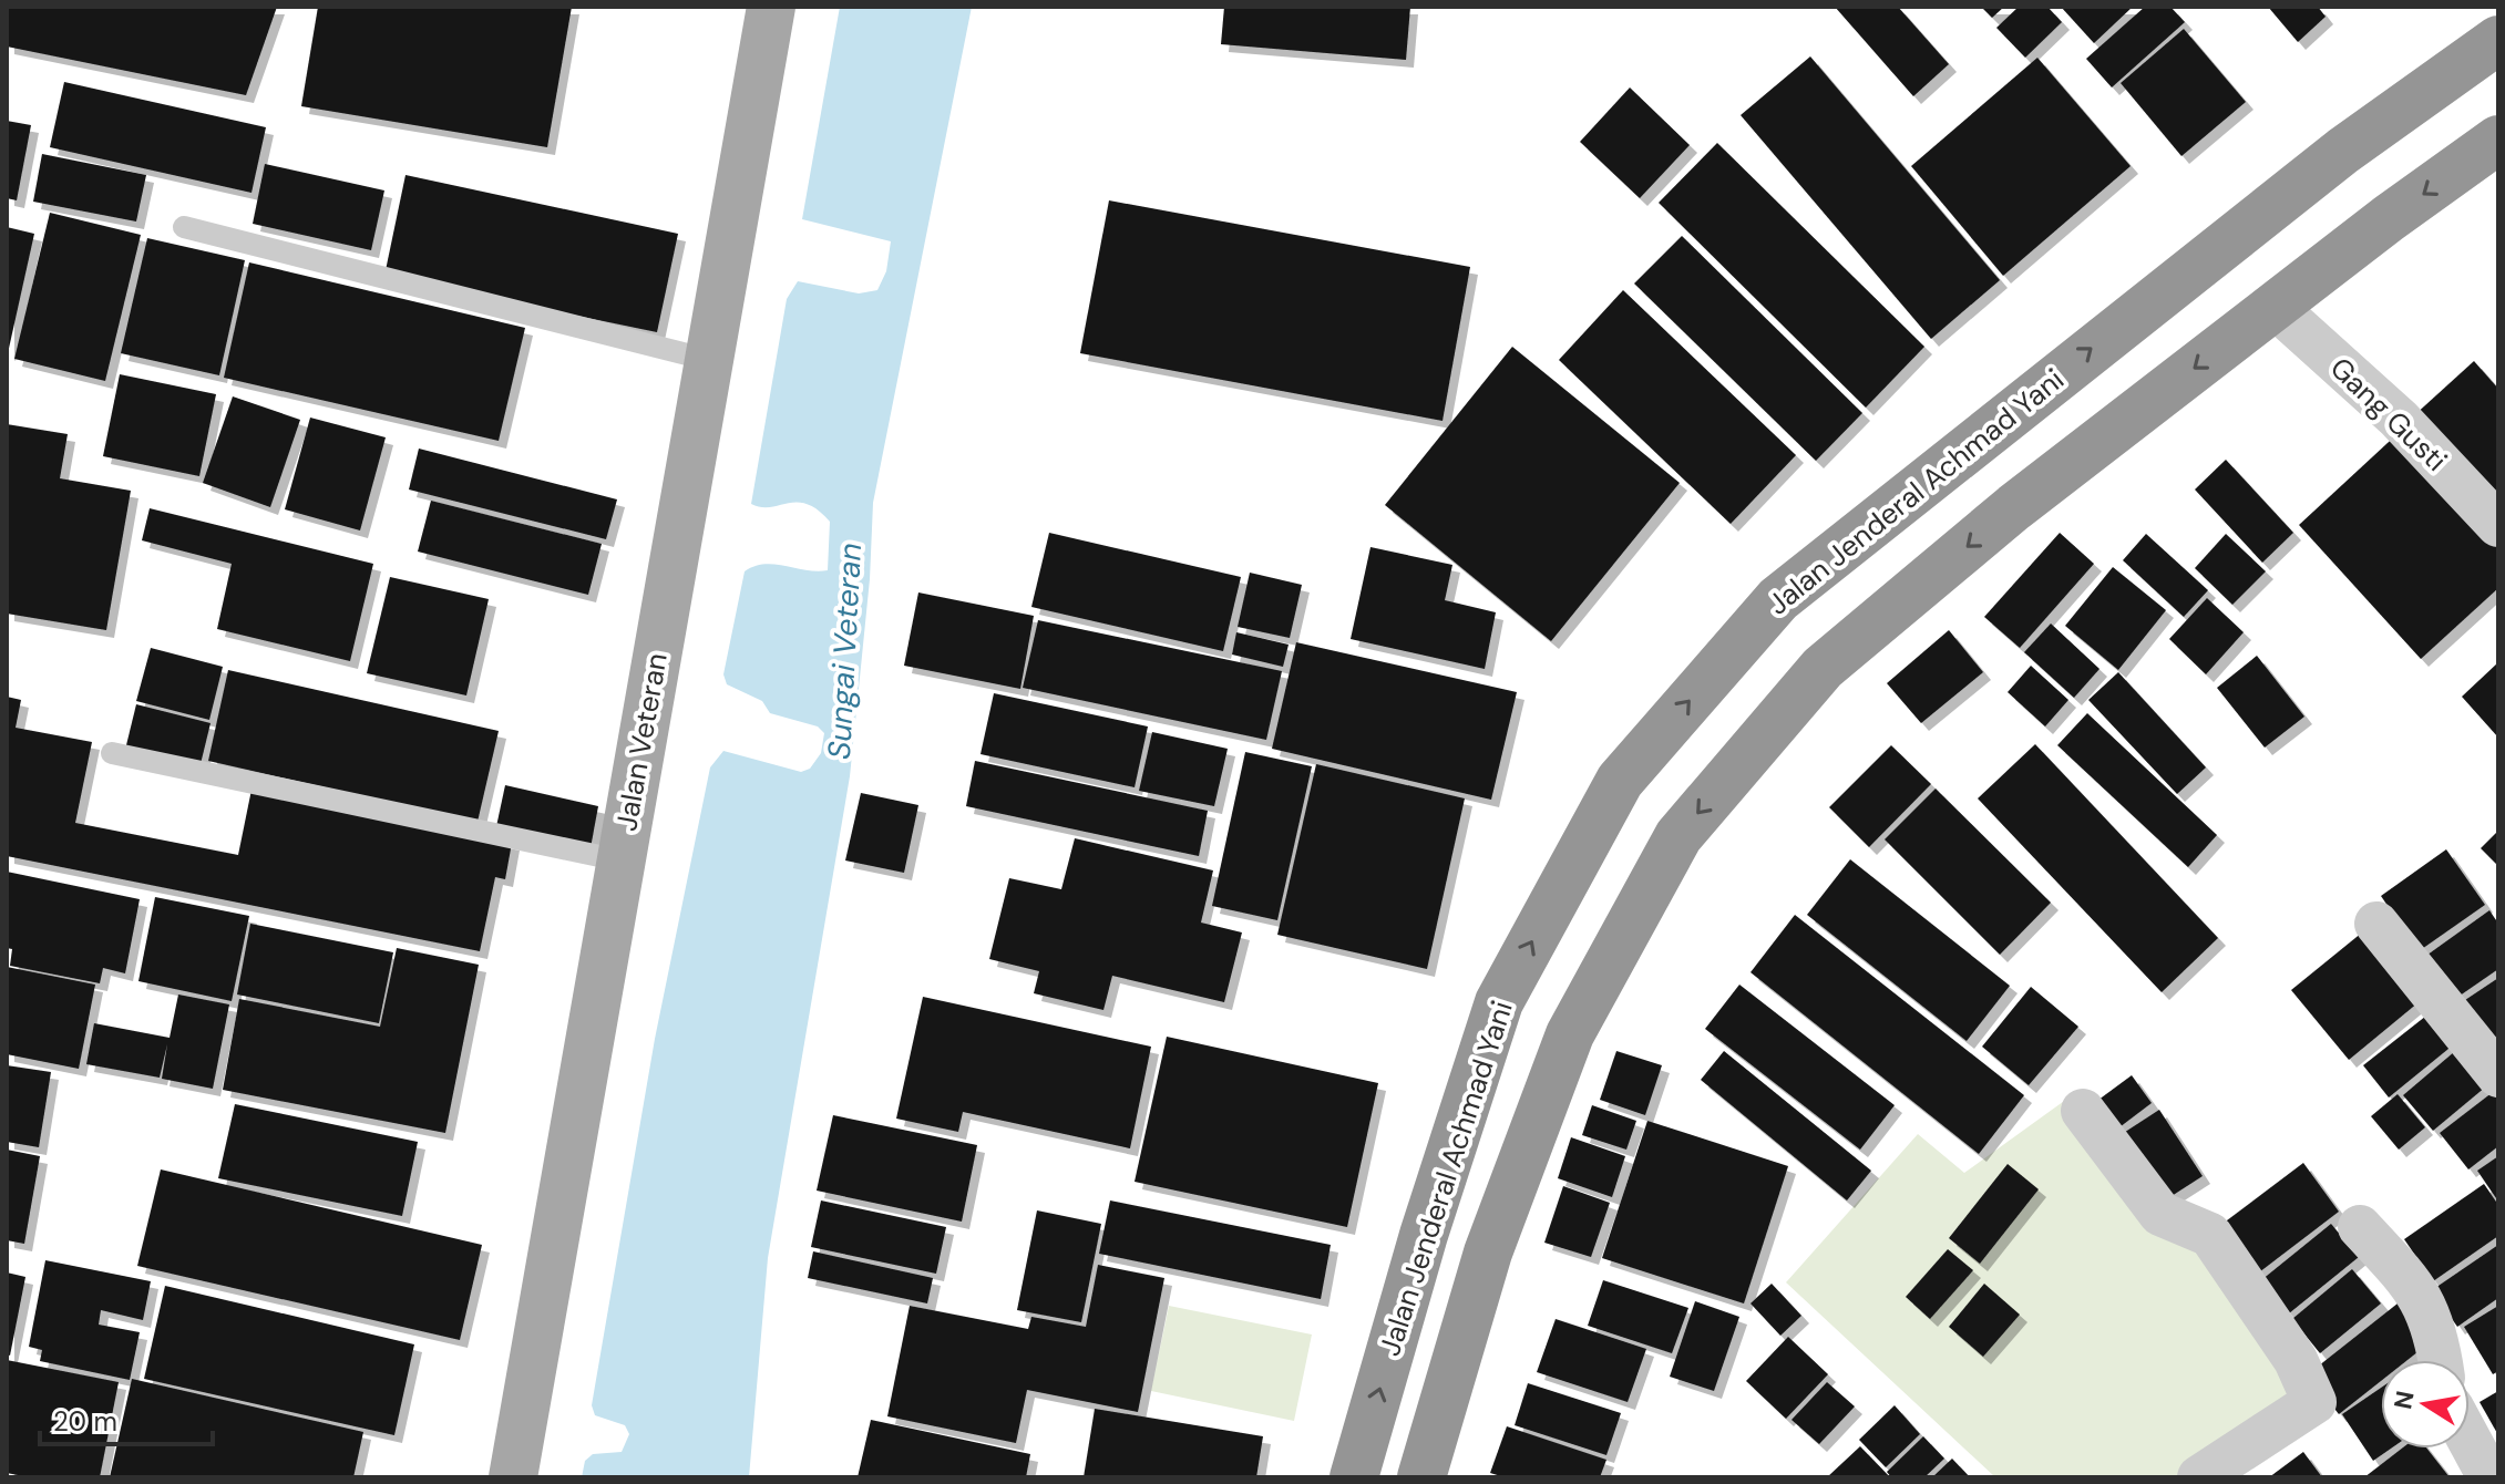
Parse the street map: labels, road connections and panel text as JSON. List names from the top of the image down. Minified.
{"streets":{"highway":["Jalan Jenderal Achmad Yani"],"main road":["Jalan Veteran"],"street":["Gang Gusti"]},"water":["Sungai Veteran"],"scale_bar":"20 m","north":"left"}
